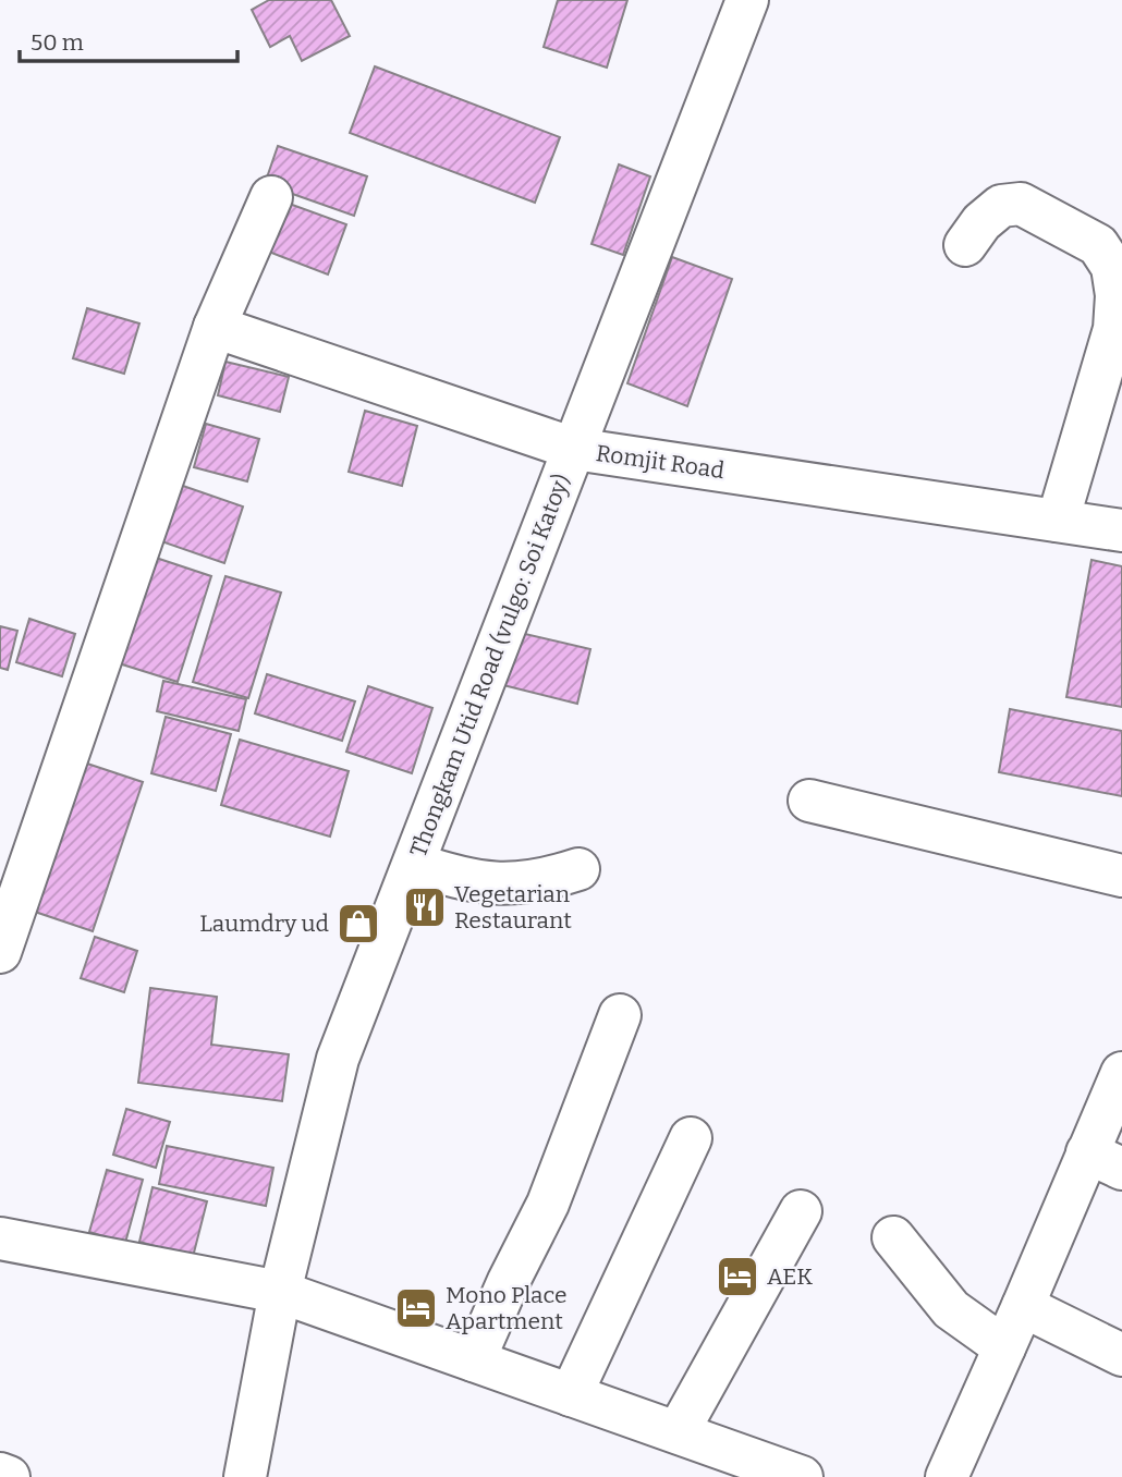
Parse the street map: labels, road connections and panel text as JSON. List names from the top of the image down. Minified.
{"streets":{"street":["Romjit Road","Thongkam Utid Road (vulgo: Soi Katoy)"]},"crossings":[["Romjit Road","Thongkam Utid Road (vulgo: Soi Katoy)"]],"places":{"restaurant":["Vegetarian Restaurant"],"shop":["Laumdry ud"],"hotel":["AEK","Mono Place Apartment"]},"scale_bar":"50 m"}
